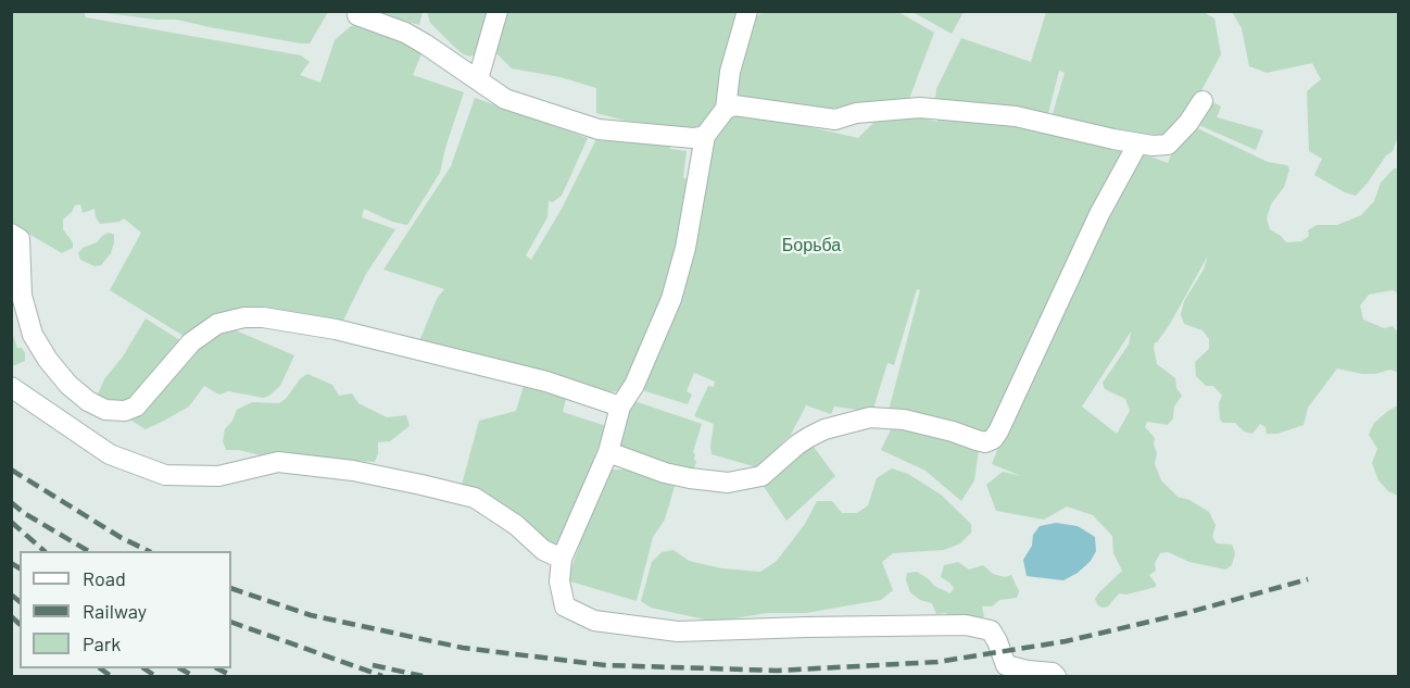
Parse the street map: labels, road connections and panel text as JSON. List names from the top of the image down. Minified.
{"parks":["Борьба"],"legend":["Road","Railway","Park"]}
